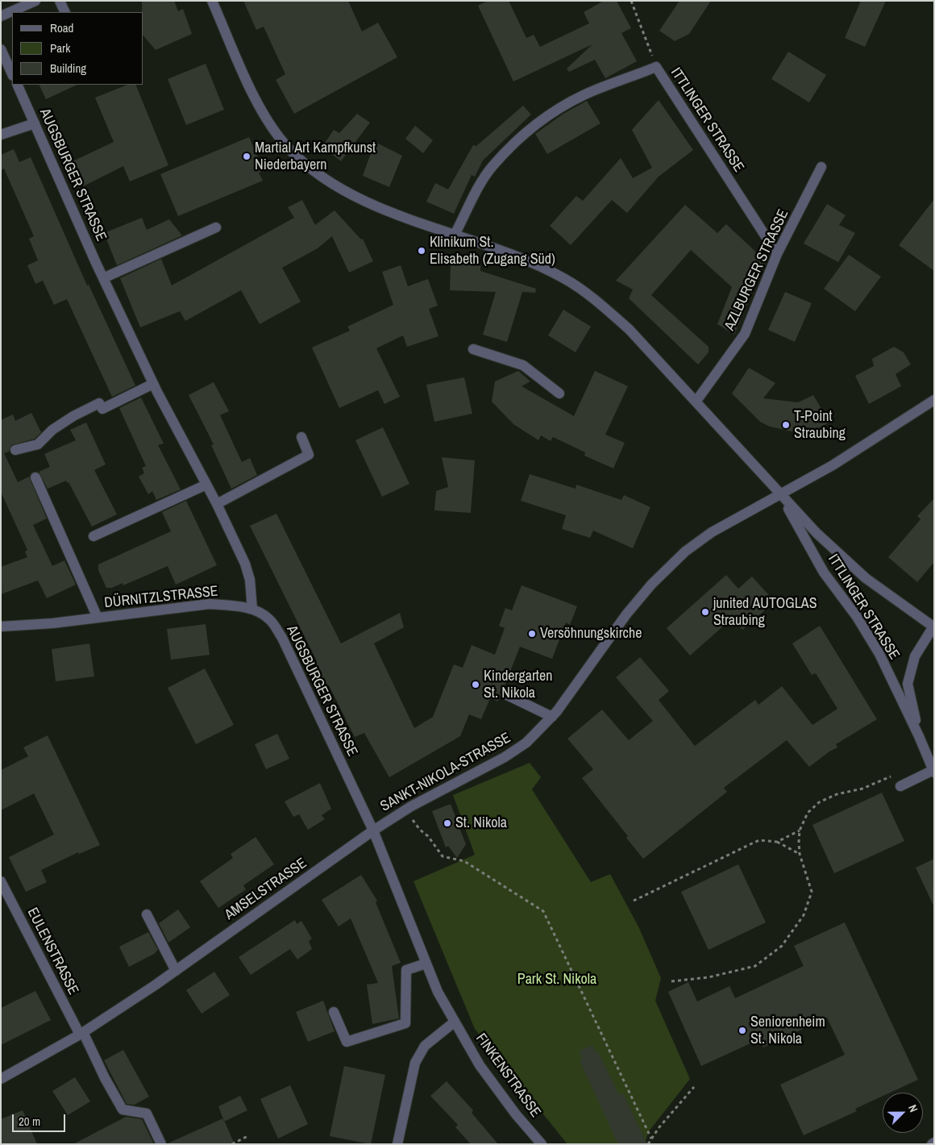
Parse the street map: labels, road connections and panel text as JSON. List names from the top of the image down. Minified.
{"streets":{"street":["ITTLINGER STRASSE","AUGSBURGER STRASSE","AZLBURGER STRASSE","DÜRNITZLSTRASSE","SANKT-NIKOLA-STRASSE","AMSELSTRASSE","EULENSTRASSE","FINKENSTRASSE"]},"crossings":[["ITTLINGER STRASSE","AZLBURGER STRASSE"],["ITTLINGER STRASSE","SANKT-NIKOLA-STRASSE"],["AUGSBURGER STRASSE","DÜRNITZLSTRASSE"],["AUGSBURGER STRASSE","SANKT-NIKOLA-STRASSE"],["AUGSBURGER STRASSE","AMSELSTRASSE"],["SANKT-NIKOLA-STRASSE","AMSELSTRASSE"],["SANKT-NIKOLA-STRASSE","FINKENSTRASSE"],["AMSELSTRASSE","EULENSTRASSE"]],"parks":["Park St. Nikola"],"places":["Martial Art Kampfkunst Niederbayern","Klinikum St. Elisabeth (Zugang Süd)","T-Point Straubing","junited AUTOGLAS Straubing","Versöhnungskirche","Kindergarten St. Nikola","St. Nikola","Seniorenheim St. Nikola"],"legend":["Road","Park","Building"],"scale_bar":"20 m","north":"top right"}
